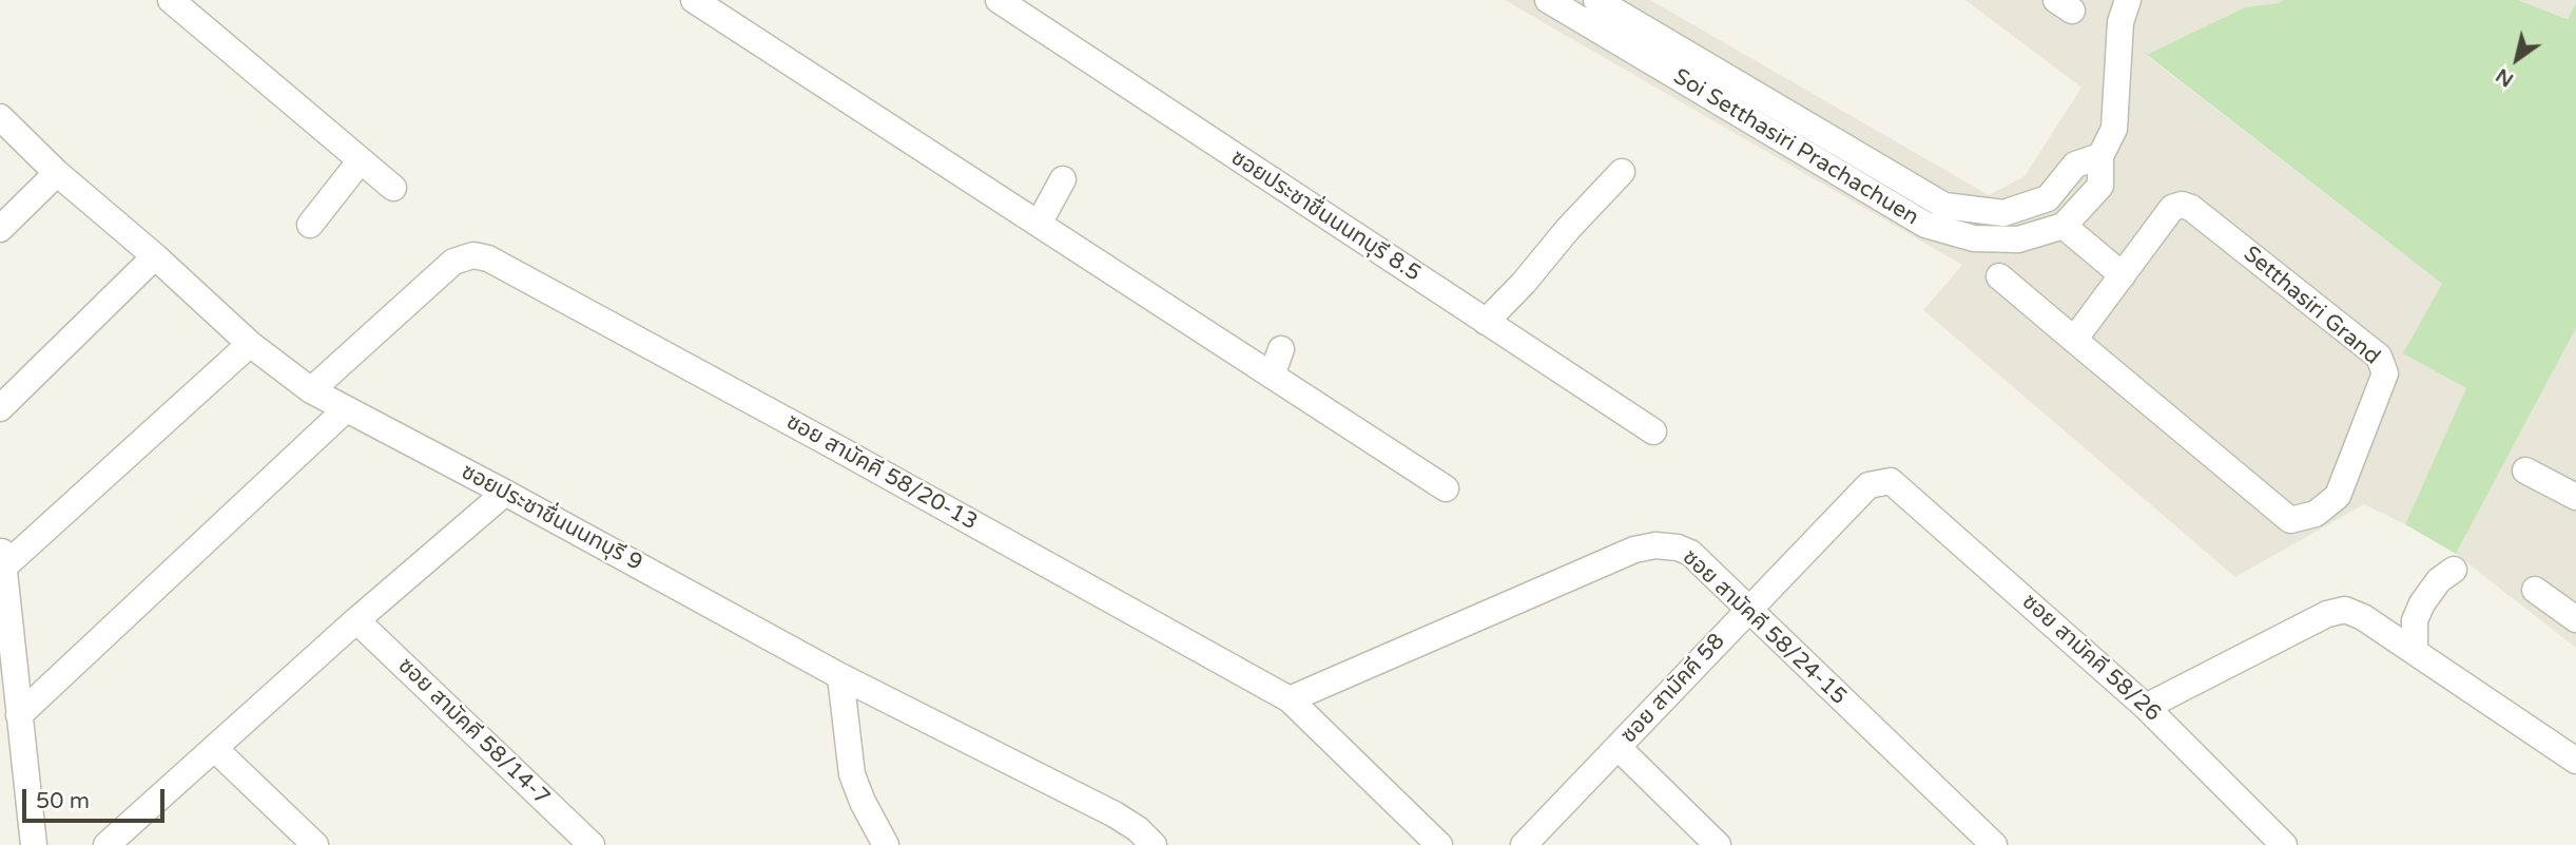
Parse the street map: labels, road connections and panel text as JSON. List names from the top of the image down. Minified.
{"streets":{"street":["Soi Setthasiri Prachachuen","ซอยประชาชื่นนนทบุรี 8.5","Setthasiri Grand","ซอย สามัคคี 58/20-13","ซอยประชาชื่นนนทบุรี 9","ซอย สามัคคี 58/24-15","ซอย สามัคคี 58/26","ซอย สามัคคี 58","ซอย สามัคคี 58/14-7"]},"crossings":[["ซอย สามัคคี 58/20-13","ซอยประชาชื่นนนทบุรี 9"],["ซอย สามัคคี 58/20-13","ซอย สามัคคี 58/24-15"],["ซอย สามัคคี 58/24-15","ซอย สามัคคี 58"],["ซอย สามัคคี 58/26","ซอย สามัคคี 58"]],"scale_bar":"50 m","north":"bottom left"}
